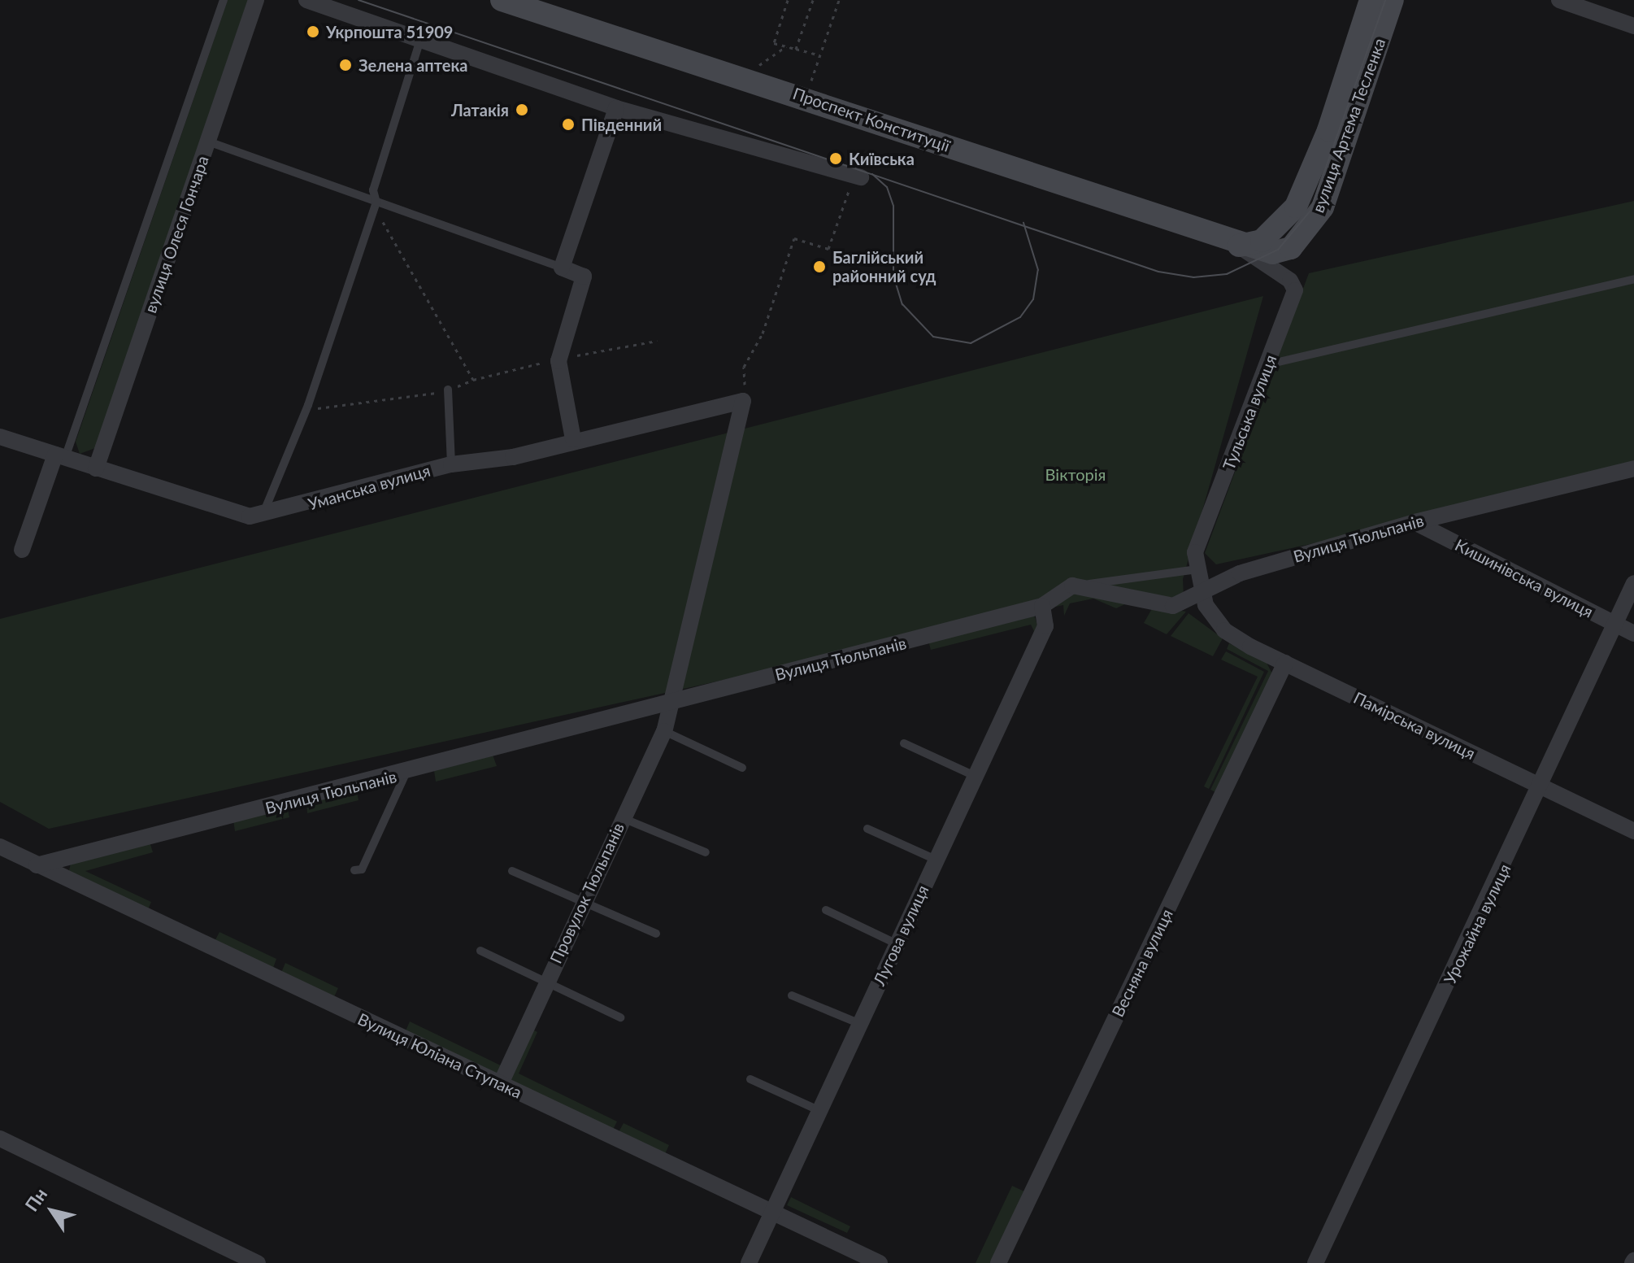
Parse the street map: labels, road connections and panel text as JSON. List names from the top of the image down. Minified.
{"streets":{"street":["Проспект Конституції","вулиця Артема Тесленка","вулиця Олеся Гончара","Тульська вулиця","Уманська вулиця","Вулиця Тюльпанів","Кишинівська вулиця","Памірська вулиця","Провулок Тюльпанів","Урожайна вулиця","Лугова вулиця","Весняна вулиця","Вулиця Юліана Ступака"]},"crossings":[["Проспект Конституції","вулиця Артема Тесленка"],["Проспект Конституції","Тульська вулиця"],["вулиця Артема Тесленка","Тульська вулиця"],["вулиця Олеся Гончара","Уманська вулиця"],["Тульська вулиця","Вулиця Тюльпанів"],["Тульська вулиця","Памірська вулиця"],["Уманська вулиця","Провулок Тюльпанів"],["Вулиця Тюльпанів","Кишинівська вулиця"],["Вулиця Тюльпанів","Памірська вулиця"],["Вулиця Тюльпанів","Провулок Тюльпанів"],["Вулиця Тюльпанів","Лугова вулиця"],["Вулиця Тюльпанів","Вулиця Юліана Ступака"],["Кишинівська вулиця","Урожайна вулиця"],["Памірська вулиця","Урожайна вулиця"],["Памірська вулиця","Весняна вулиця"],["Провулок Тюльпанів","Вулиця Юліана Ступака"],["Лугова вулиця","Вулиця Юліана Ступака"]],"parks":["Вікторія"],"places":["Укрпошта 51909","Зелена аптека","Латакія","Південний","Київська","Баглійський районний суд"],"north":"top left"}
